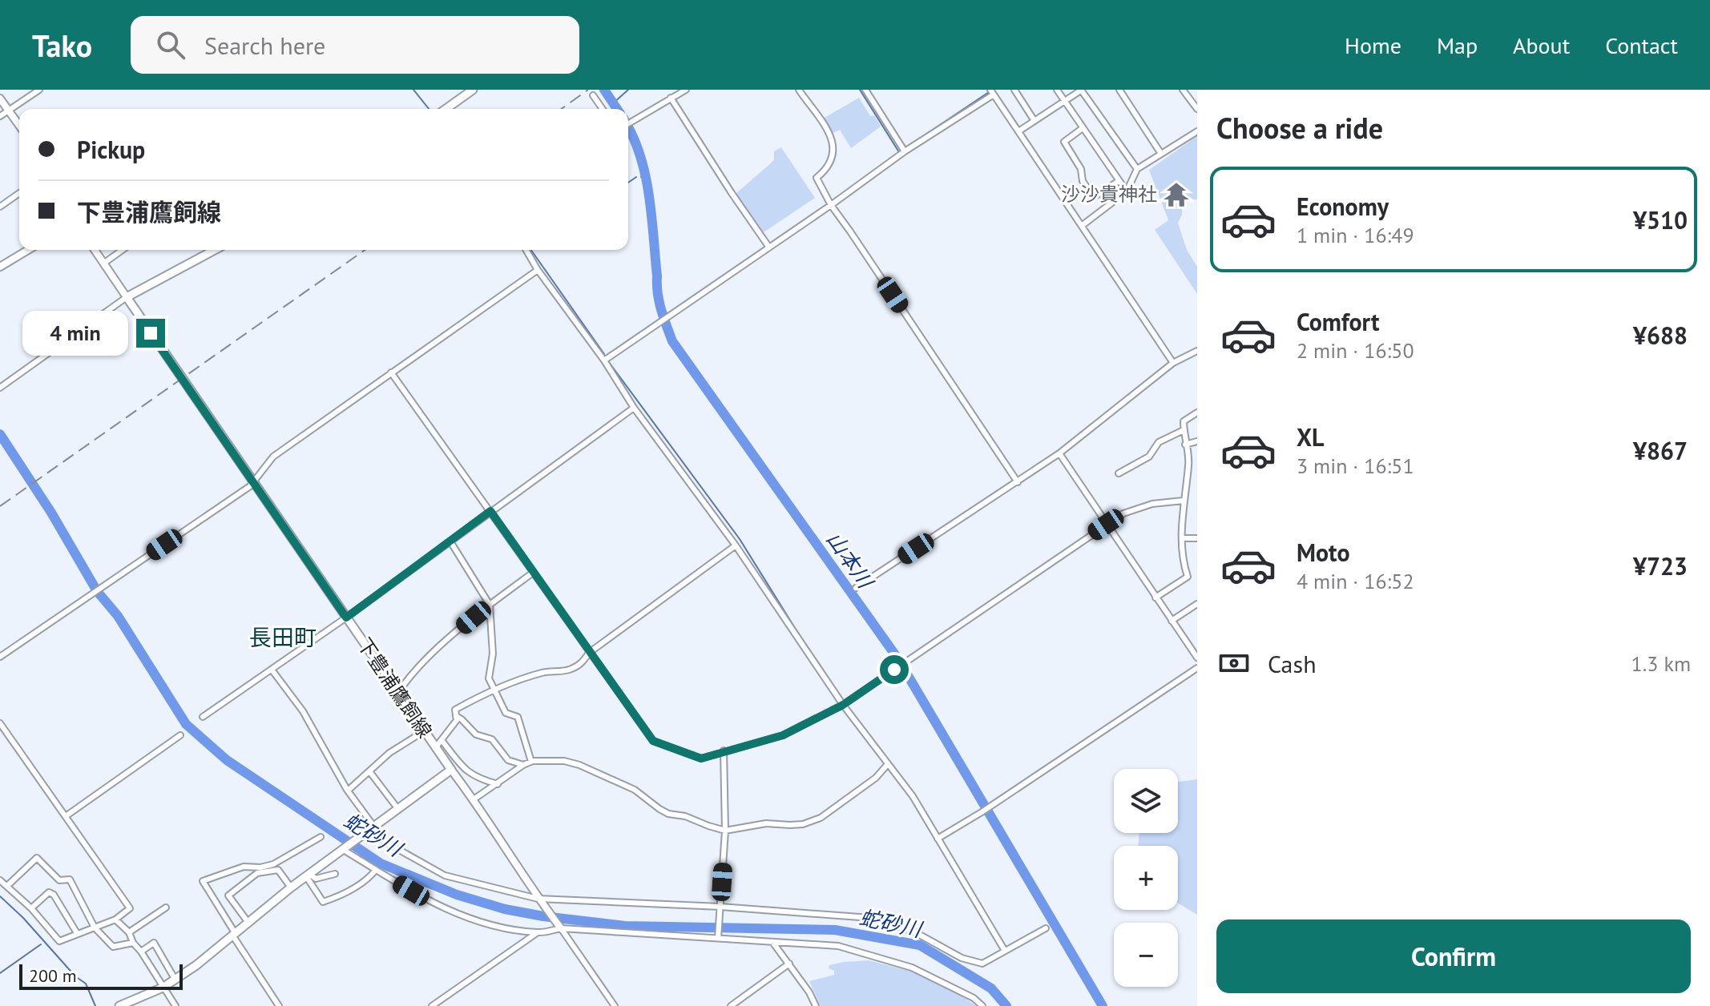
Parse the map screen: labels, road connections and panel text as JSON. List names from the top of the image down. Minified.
{"streets":{"main road":["下豊浦鷹飼線"]},"districts":["長田町"],"water":["山本川","蛇砂川"],"places":{"temple":["沙沙貴神社"]},"scale_bar":"200 m","page":{"header":"Tako","search":"Search here","nav":["Home","Map","About","Contact"],"heading":"Choose a ride","banner":["Pickup","下豊浦鷹飼線"],"list":[{"name":"Economy","note":"1 min · 16:49","value":"¥510"},{"name":"Comfort","note":"2 min · 16:50","value":"¥688"},{"name":"XL","note":"3 min · 16:51","value":"¥867"},{"name":"Moto","note":"4 min · 16:52","value":"¥723"}],"bubble":"4 min","pay":["Cash","1.3 km"],"map_buttons":["+","−"],"buttons":"Confirm","scale":"200 m"}}
